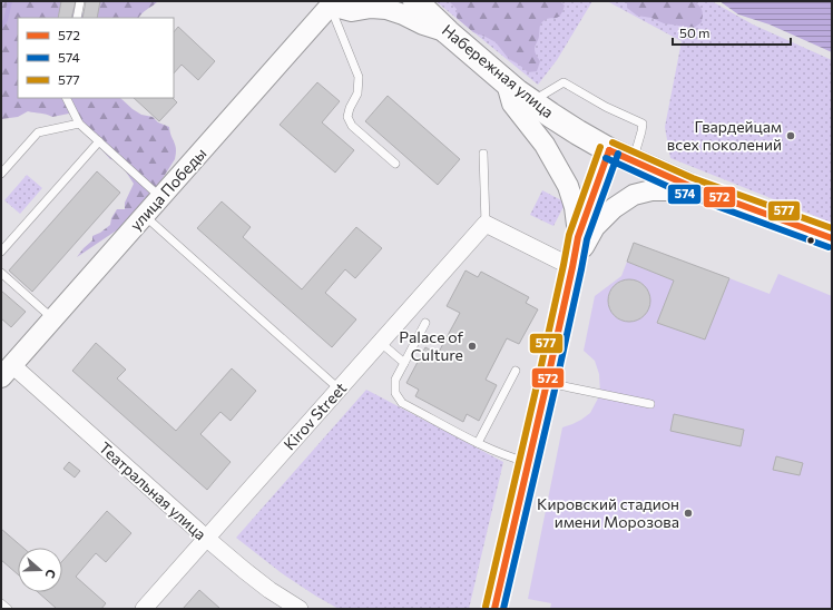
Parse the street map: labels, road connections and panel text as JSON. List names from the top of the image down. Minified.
{"streets":{"main road":["Набережная улица"],"street":["улица Победы","Kirov Street","Театральная улица"]},"crossings":[["улица Победы","Театральная улица"],["Kirov Street","Театральная улица"]],"places":["Гвардейцам всех поколений","Palace of Culture","Кировский стадион имени Морозова"],"lines":["transit line 577","transit line 572","transit line 574"],"legend":["572","574","577"],"scale_bar":"50 m","north":"right"}
